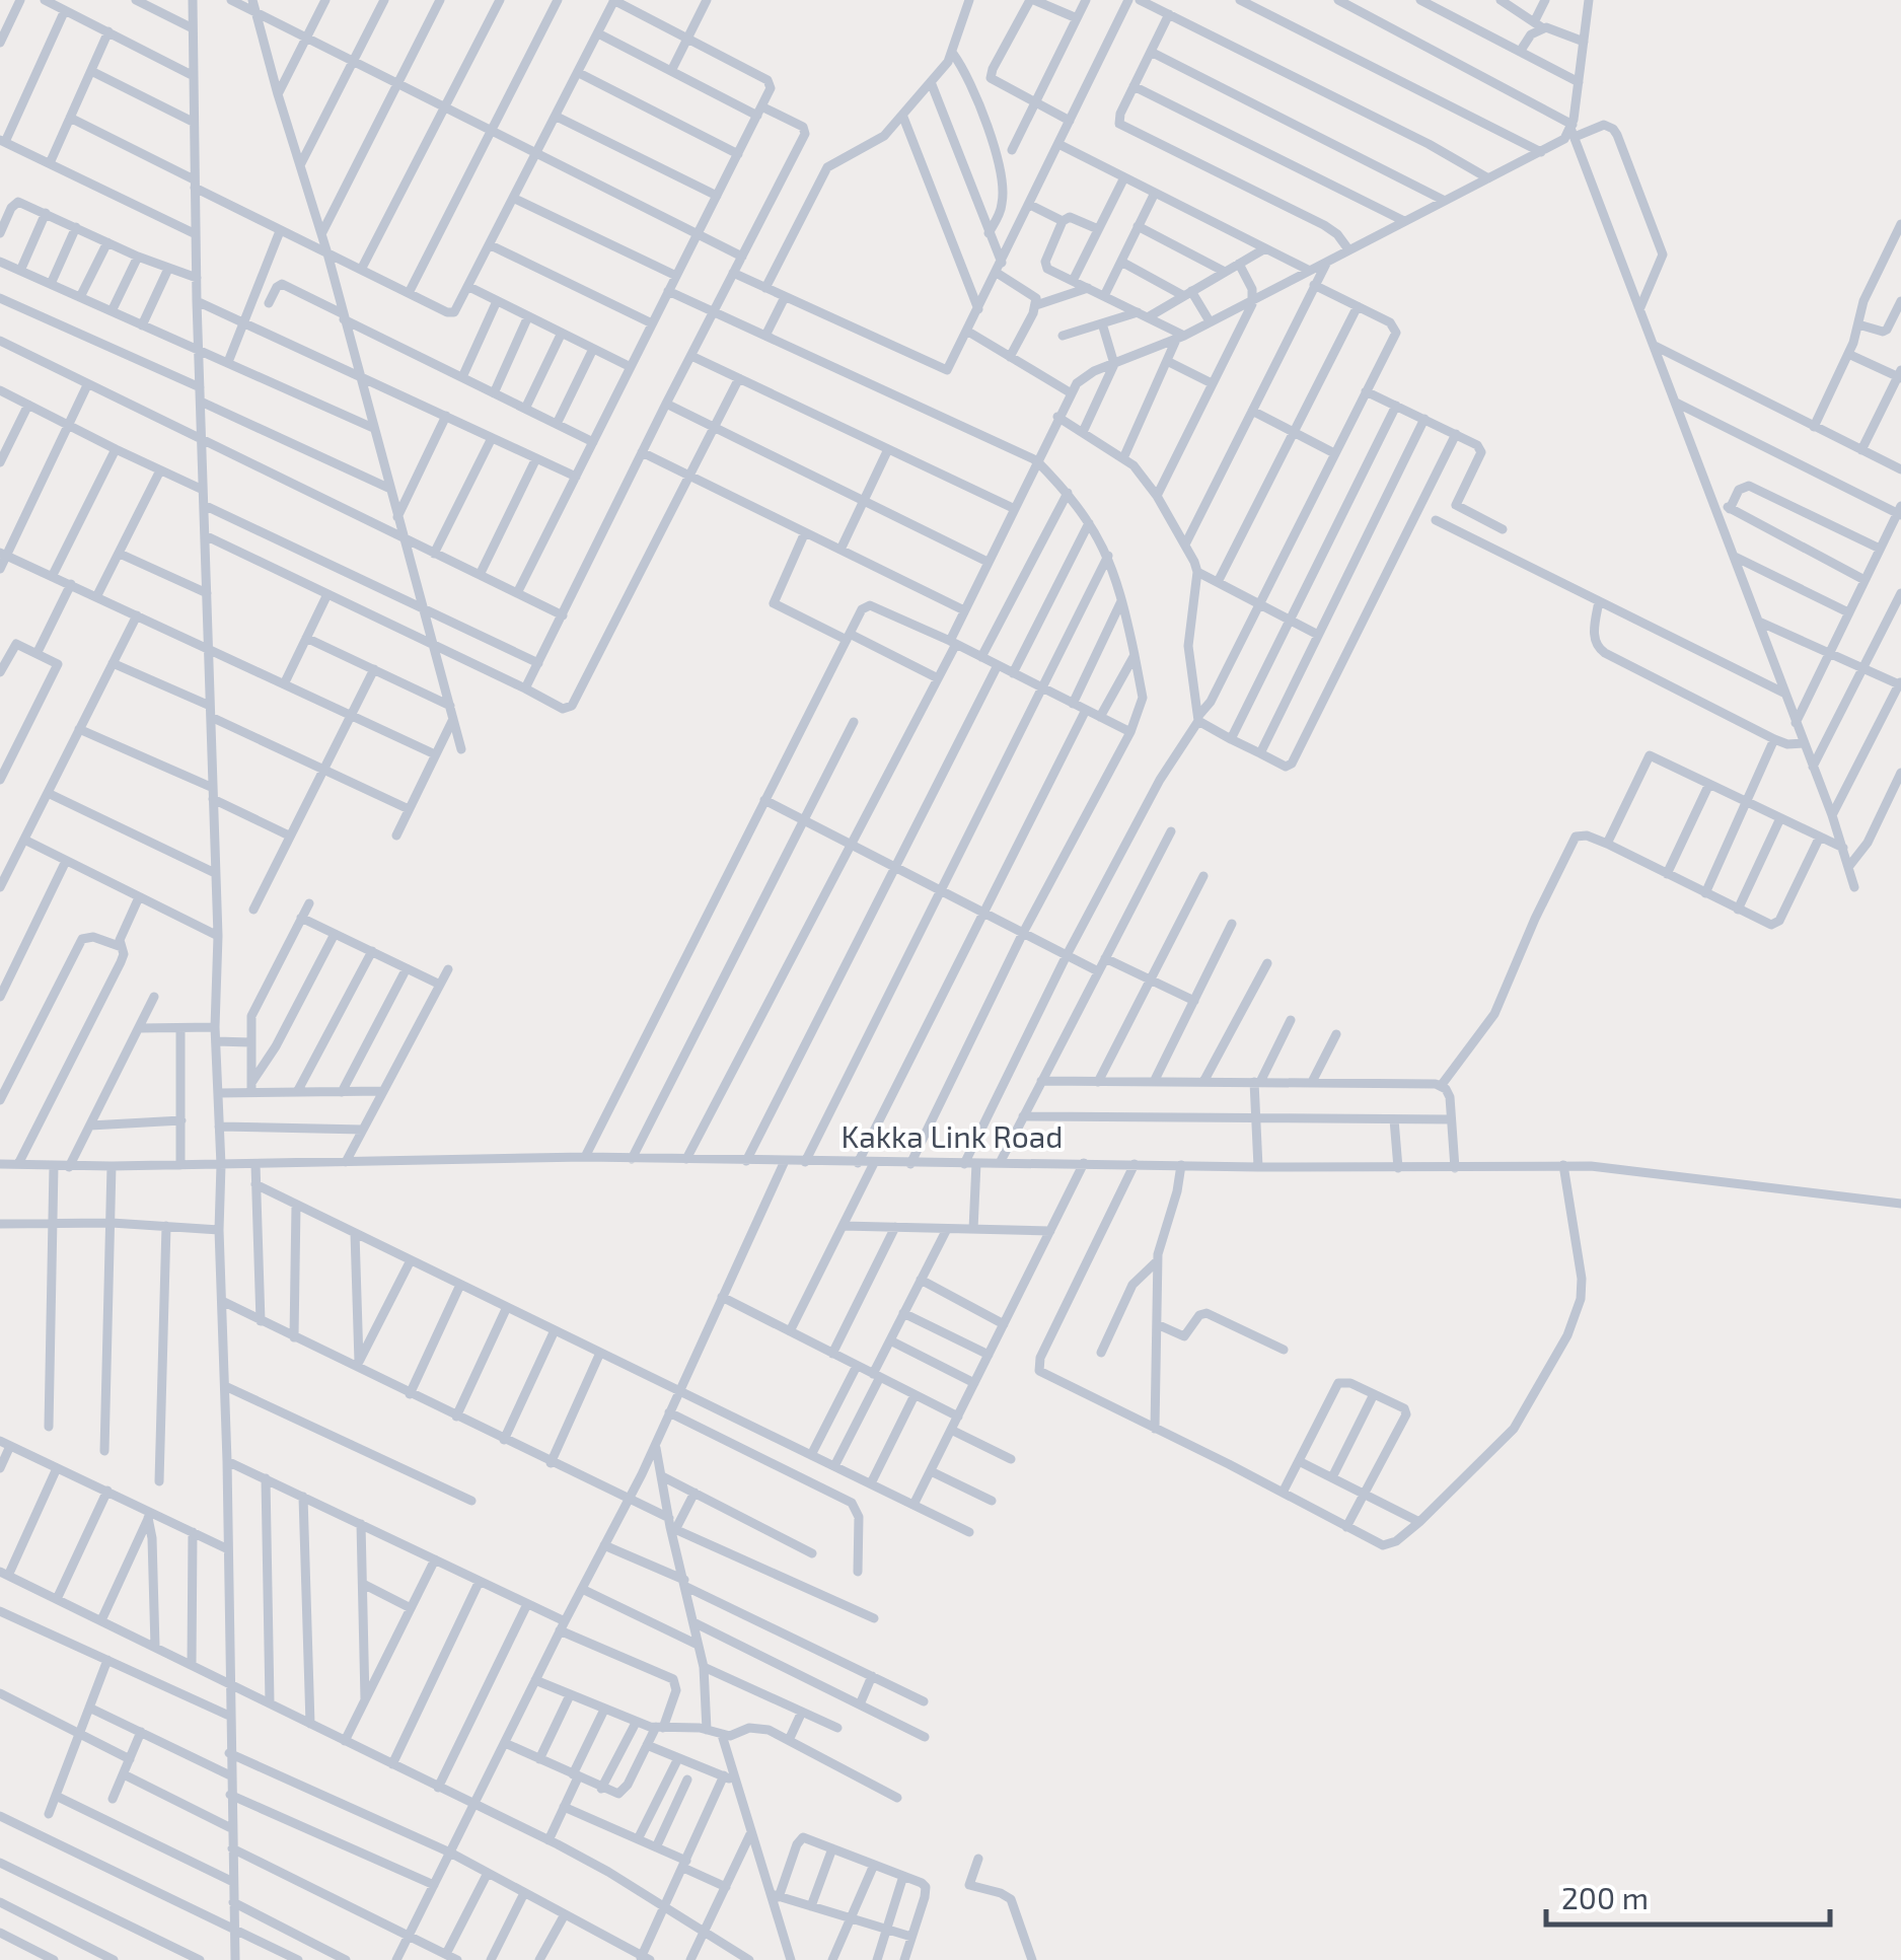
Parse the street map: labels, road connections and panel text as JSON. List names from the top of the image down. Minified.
{"streets":{"street":["Kakka Link Road"]},"scale_bar":"200 m"}
